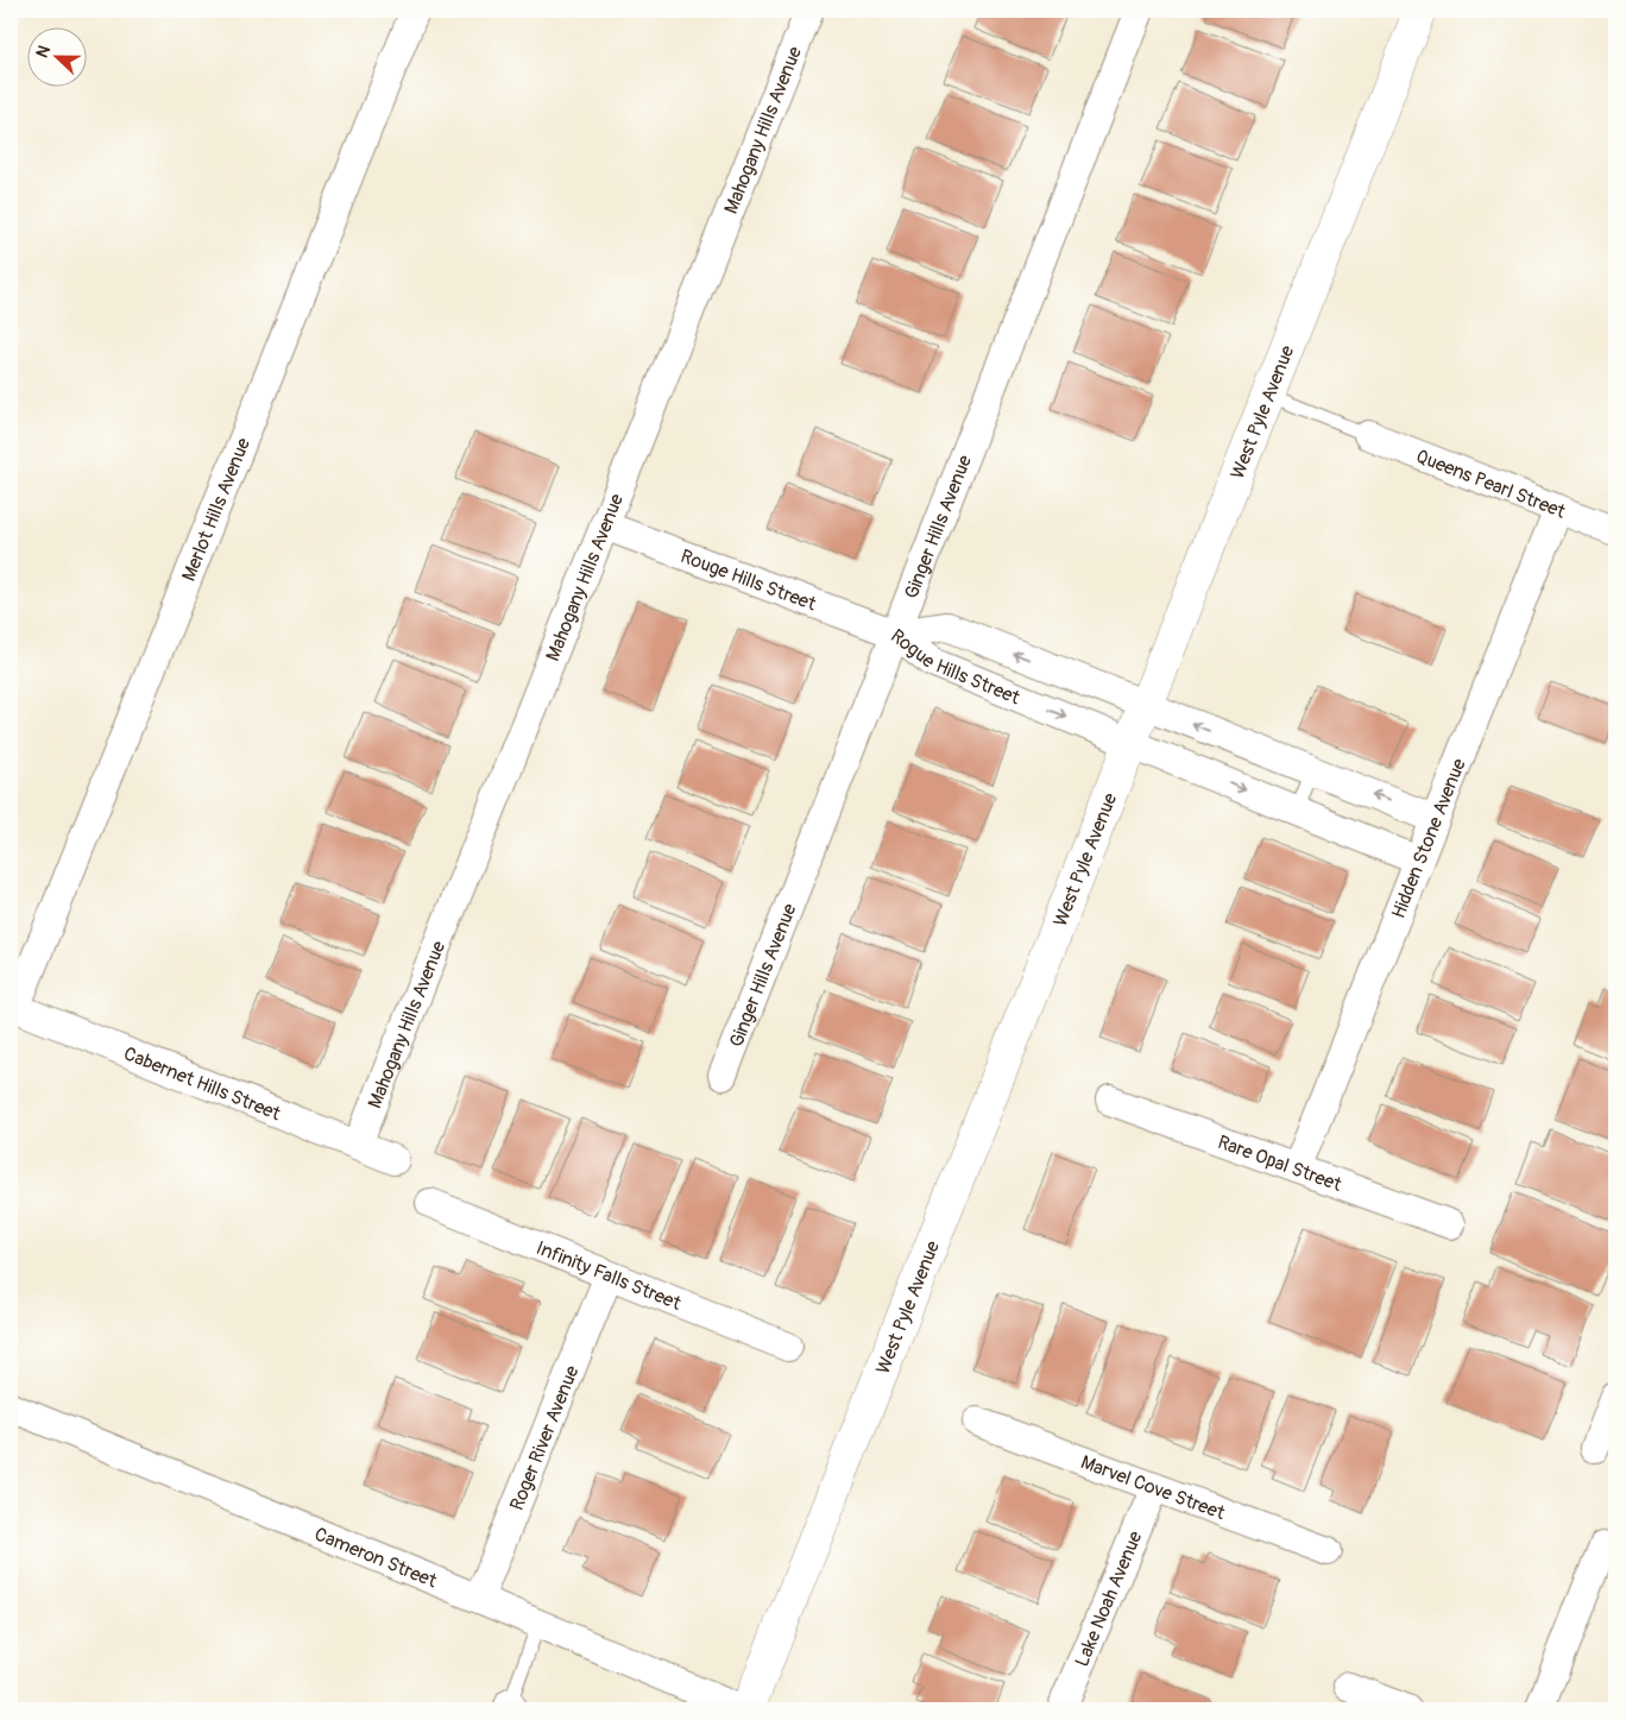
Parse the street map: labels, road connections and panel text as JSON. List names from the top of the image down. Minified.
{"streets":{"street":["Mahogany Hills Avenue","West Pyle Avenue","Queens Pearl Street","Merlot Hills Avenue","Ginger Hills Avenue","Rouge Hills Street","Rogue Hills Street","Hidden Stone Avenue","Cabernet Hills Street","Rare Opal Street","Infinity Falls Street","Roger River Avenue","Marvel Cove Street","Cameron Street","Lake Noah Avenue"]},"crossings":[["Mahogany Hills Avenue","Rouge Hills Street"],["Mahogany Hills Avenue","Cabernet Hills Street"],["West Pyle Avenue","Rogue Hills Street"],["Queens Pearl Street","Hidden Stone Avenue"],["Merlot Hills Avenue","Cabernet Hills Street"],["Ginger Hills Avenue","Rouge Hills Street"],["Ginger Hills Avenue","Rogue Hills Street"],["Rouge Hills Street","Rogue Hills Street"],["Rogue Hills Street","Hidden Stone Avenue"],["Hidden Stone Avenue","Rare Opal Street"],["Infinity Falls Street","Roger River Avenue"],["Roger River Avenue","Cameron Street"],["Marvel Cove Street","Lake Noah Avenue"]],"north":"left"}
